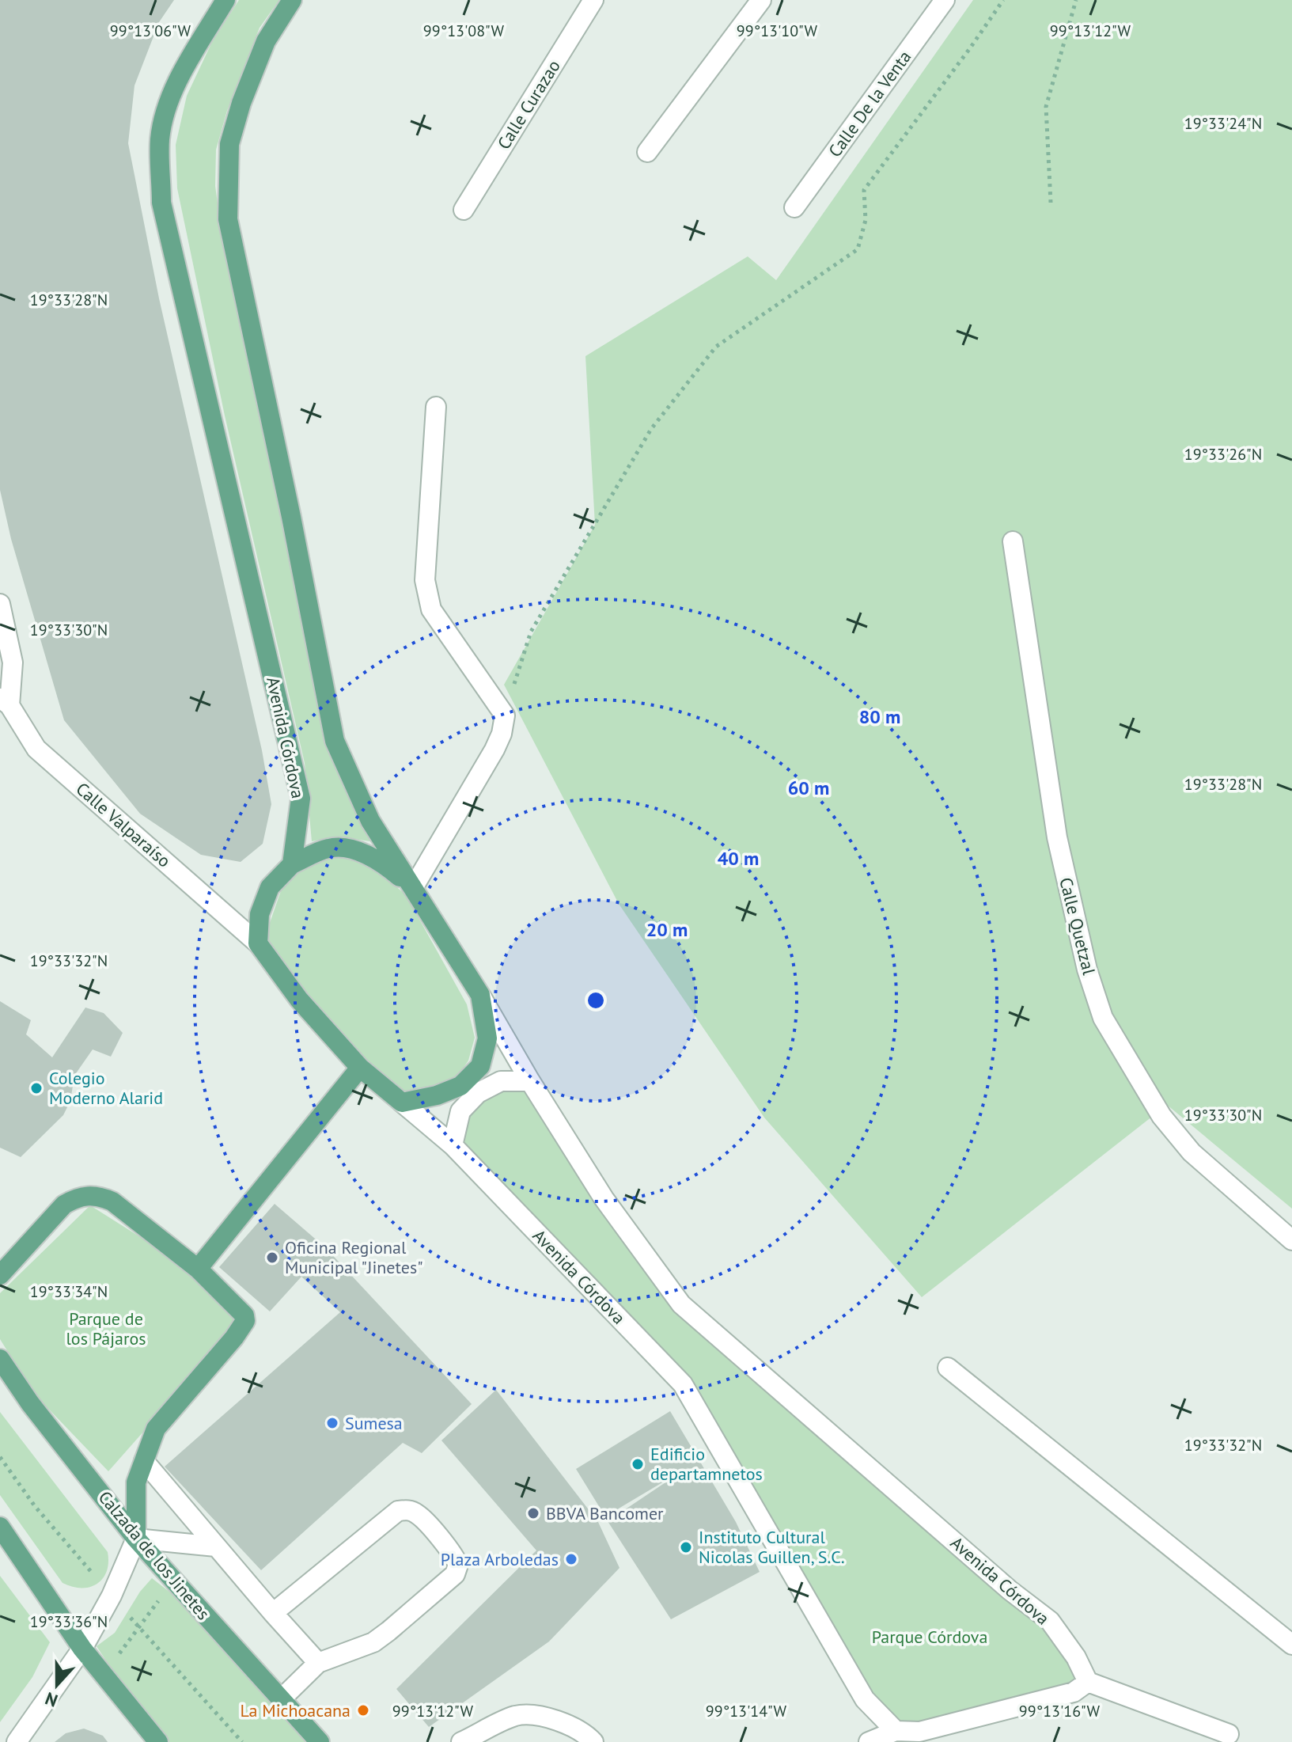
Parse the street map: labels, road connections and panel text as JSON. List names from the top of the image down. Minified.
{"streets":{"main road":["Avenida Córdova","Calzada de los Jinetes"],"street":["Calle De la Venta","Calle Curazao","Calle Valparaíso","Calle Quetzal"]},"crossings":[["Avenida Córdova","Calle Valparaíso"]],"parks":["Parque de los Pájaros","Parque Córdova"],"places":["Colegio Moderno Alarid","Oficina Regional Municipal \"Jinetes\"","Sumesa","Edificio departamnetos","BBVA Bancomer","Instituto Cultural Nicolas Guillen, S.C.","Plaza Arboledas","La Michoacana"],"north":"bottom","coordinates":["99°13'06\"W","99°13'08\"W","99°13'10\"W","99°13'12\"W","19°33'24\"N","19°33'28\"N","19°33'26\"N","19°33'30\"N","19°33'32\"N","19°33'34\"N","19°33'36\"N","99°13'14\"W","99°13'16\"W"],"rings":["80 m","60 m","40 m","20 m"]}
